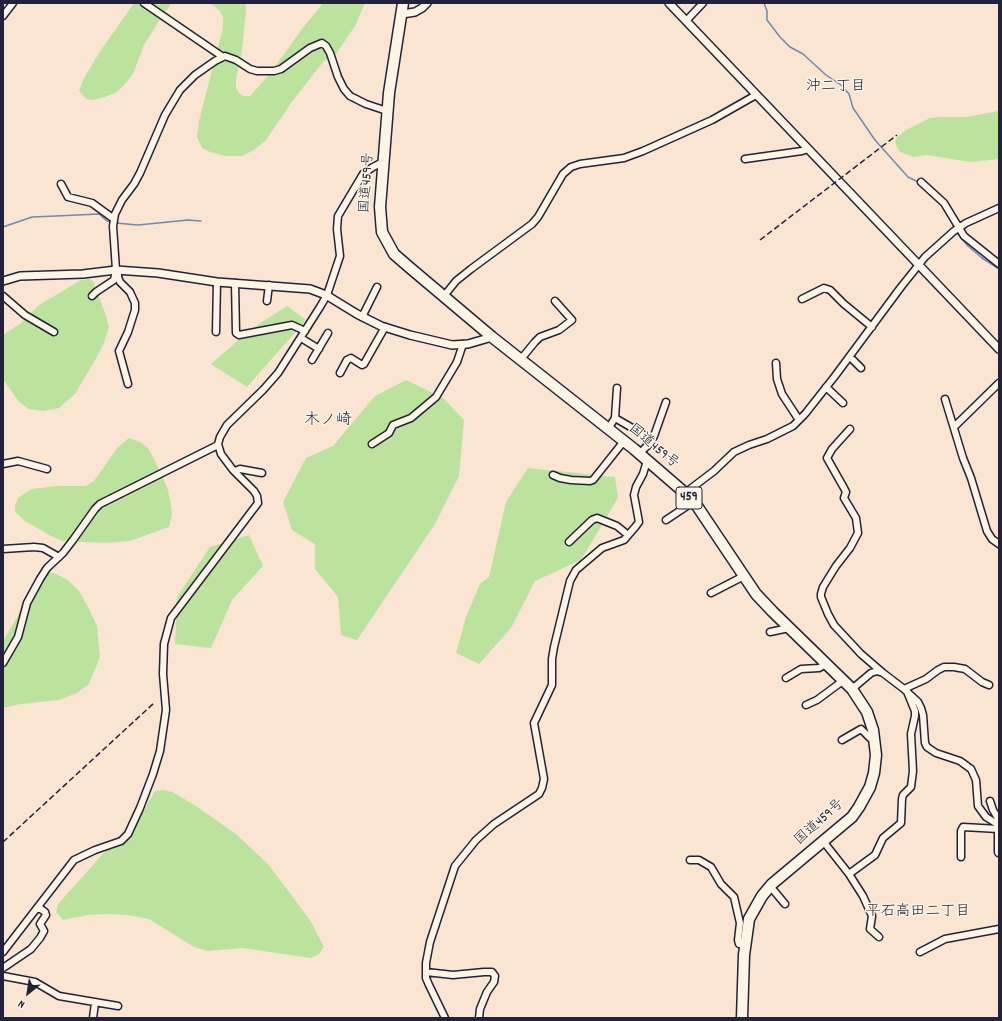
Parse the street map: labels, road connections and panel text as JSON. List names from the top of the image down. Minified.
{"streets":{"highway":["国道459号","459"]},"districts":["沖二丁目","木ノ崎","平石高田二丁目"],"north":"bottom left"}
